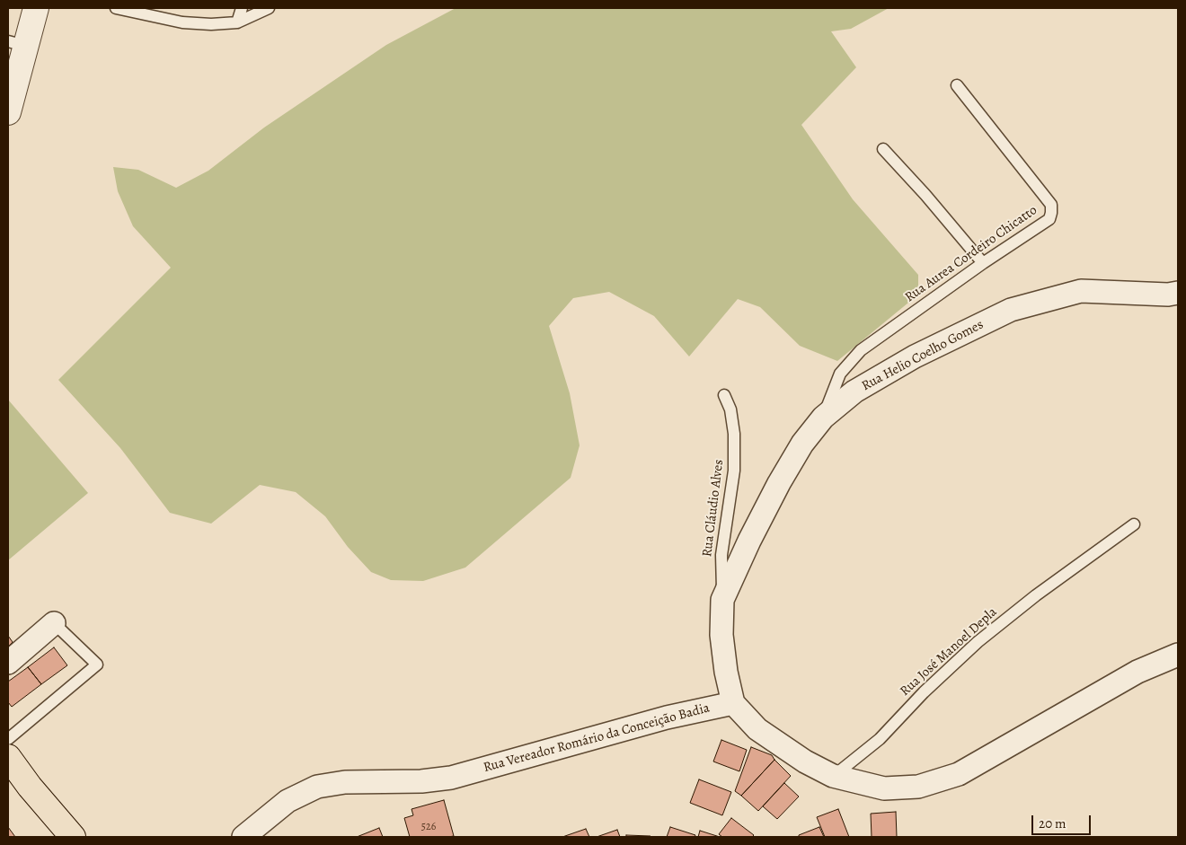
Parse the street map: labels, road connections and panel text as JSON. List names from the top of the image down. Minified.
{"streets":{"street":["Rua Helio Coelho Gomes","Rua Vereador Romário da Conceição Badia"],"lane":["Rua Aurea Cordeiro Chicatto","Rua Cláudio Alves","Rua José Manoel Depla"]},"crossings":[["Rua Aurea Cordeiro Chicatto","Rua Helio Coelho Gomes"],["Rua Helio Coelho Gomes","Rua Cláudio Alves"],["Rua Helio Coelho Gomes","Rua Vereador Romário da Conceição Badia"]],"house_numbers":["526"],"scale_bar":"20 m"}
